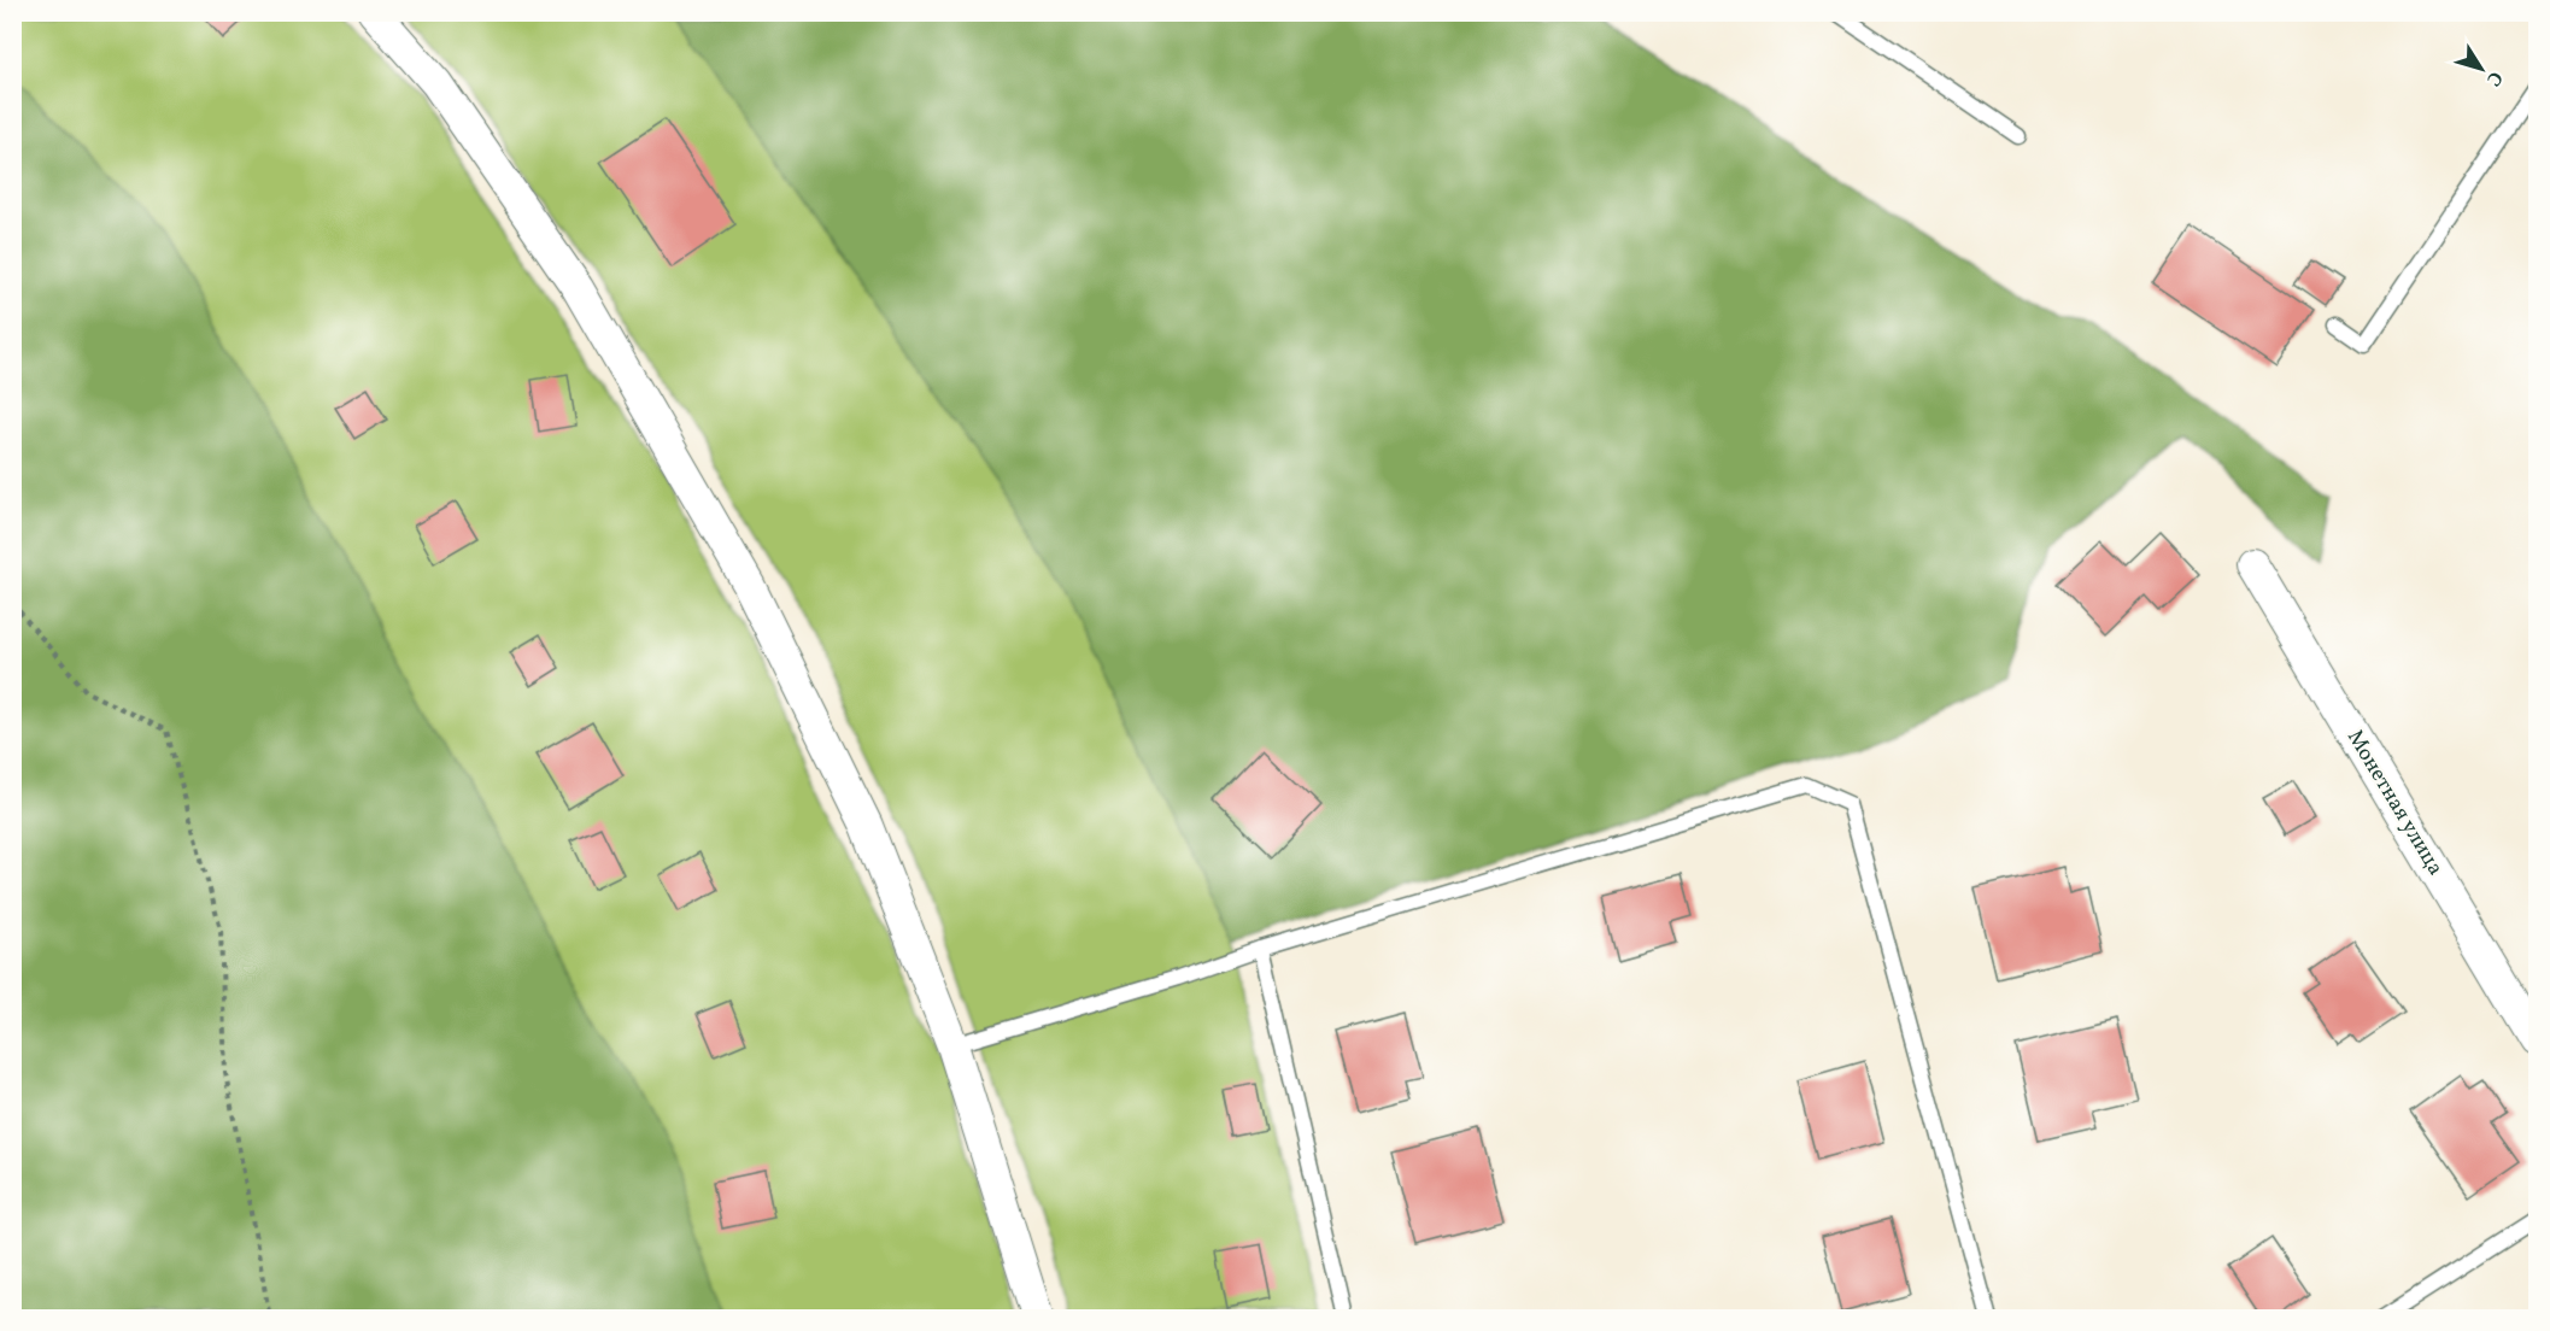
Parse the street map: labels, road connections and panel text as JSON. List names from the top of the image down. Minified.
{"streets":{"street":["Монетная улица"]},"north":"bottom right"}
